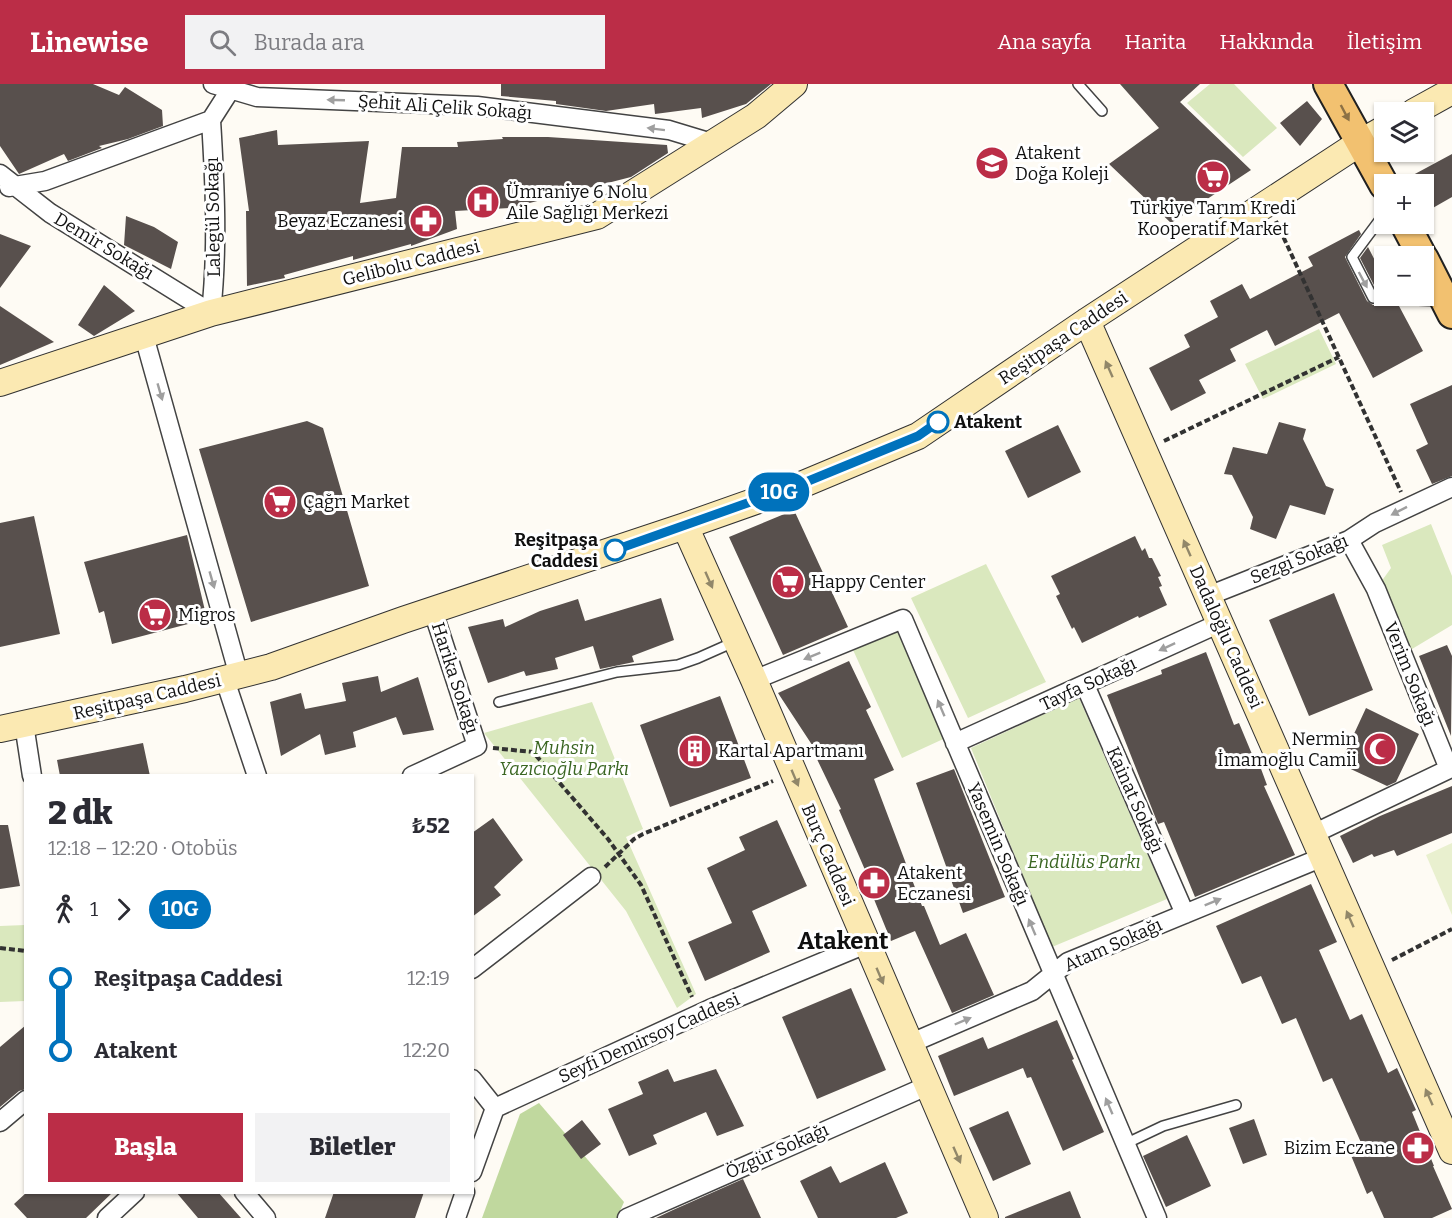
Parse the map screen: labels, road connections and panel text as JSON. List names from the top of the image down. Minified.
{"streets":{"street":["Şehit Ali Çelik Sokağı","Lalegül Sokağı","Demir Sokağı","Gelibolu Caddesi","Reşitpaşa Caddesi","Sezgi Sokağı","Dadaloğlu Caddesi","Verim Sokağı","Harika Sokağı","Tayfa Sokağı","Kainat Sokağı","Yasemin Sokağı","Burç Caddesi","Atam Sokağı","Seyfi Demirsoy Caddesi","Özgür Sokağı"]},"crossings":[["Şehit Ali Çelik Sokağı","Gelibolu Caddesi"],["Lalegül Sokağı","Demir Sokağı"],["Lalegül Sokağı","Gelibolu Caddesi"],["Demir Sokağı","Gelibolu Caddesi"],["Reşitpaşa Caddesi","Dadaloğlu Caddesi"],["Reşitpaşa Caddesi","Harika Sokağı"],["Reşitpaşa Caddesi","Burç Caddesi"],["Sezgi Sokağı","Dadaloğlu Caddesi"],["Sezgi Sokağı","Verim Sokağı"],["Dadaloğlu Caddesi","Verim Sokağı"],["Dadaloğlu Caddesi","Tayfa Sokağı"],["Dadaloğlu Caddesi","Atam Sokağı"],["Verim Sokağı","Atam Sokağı"],["Tayfa Sokağı","Kainat Sokağı"],["Tayfa Sokağı","Yasemin Sokağı"],["Kainat Sokağı","Atam Sokağı"],["Yasemin Sokağı","Burç Caddesi"],["Yasemin Sokağı","Atam Sokağı"],["Burç Caddesi","Atam Sokağı"],["Burç Caddesi","Seyfi Demirsoy Caddesi"],["Burç Caddesi","Özgür Sokağı"]],"one_way":["Şehit Ali Çelik Sokağı","Dadaloğlu Caddesi","Tayfa Sokağı","Yasemin Sokağı","Burç Caddesi","Atam Sokağı"],"districts":["Atakent"],"parks":["Muhsin Yazıcıoğlu Parkı","Endülüs Parkı"],"places":{"school or university":["Atakent Doğa Koleji"],"supermarket":["Türkiye Tarım Kredi Kooperatif Market","Çağrı Market","Happy Center","Migros"],"hospital":["Ümraniye 6 Nolu Aile Sağlığı Merkezi"],"pharmacy":["Beyaz Eczanesi","Atakent Eczanesi","Bizim Eczane"],"other":["Atakent","Reşitpaşa Caddesi"],"mosque":["Nermin İmamoğlu Camii"],"building":["Kartal Apartmanı"]},"lines":["bus line 10G"],"page":{"header":"Linewise","search":"Burada ara","nav":["Ana sayfa","Harita","Hakkında","İletişim"],"on_map":"10G","map_buttons":["+","−"],"heading":["2 dk","12:18 – 12:20 · Otobüs","₺52"],"legs":["1","10G"],"list":[{"name":"Reşitpaşa Caddesi","value":"12:19"},{"name":"Atakent","value":"12:20"}],"buttons":["Başla","Biletler"]}}
